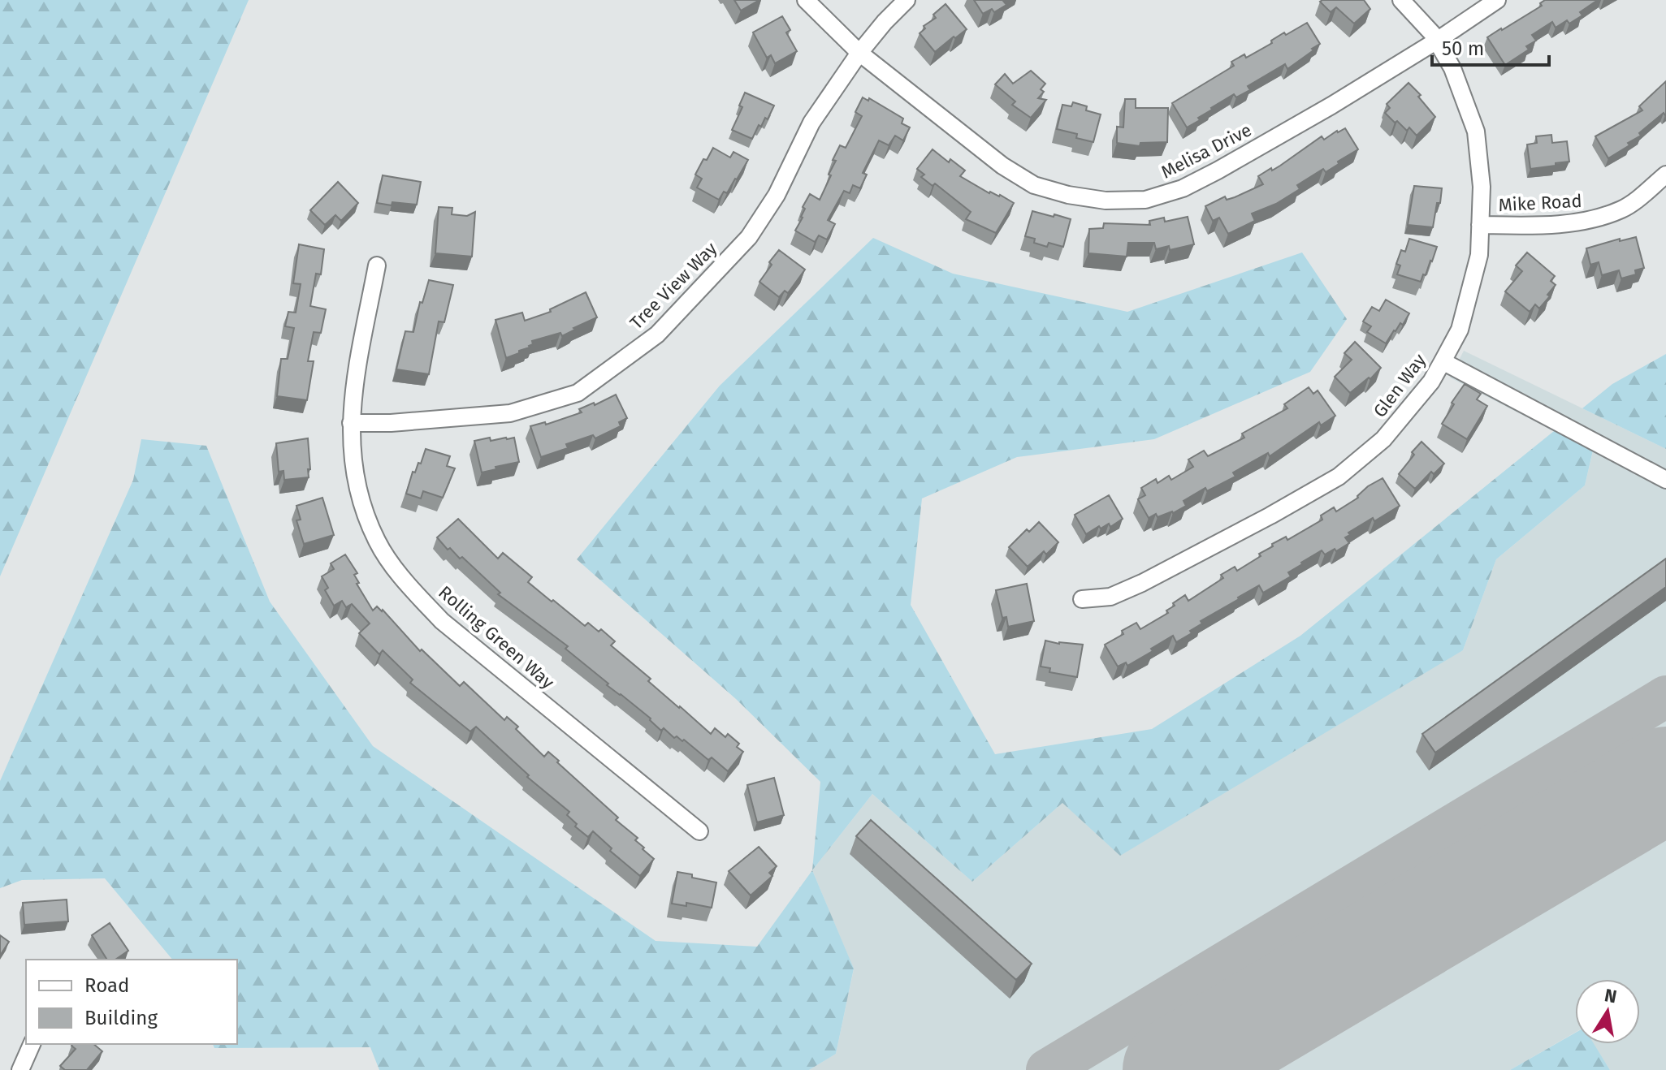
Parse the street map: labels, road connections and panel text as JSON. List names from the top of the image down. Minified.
{"streets":{"street":["Melisa Drive","Mike Road","Tree View Way","Glen Way","Rolling Green Way"]},"crossings":[["Melisa Drive","Tree View Way"],["Melisa Drive","Glen Way"],["Mike Road","Glen Way"],["Tree View Way","Rolling Green Way"]],"legend":["Road","Building"],"scale_bar":"50 m","north":"top"}
